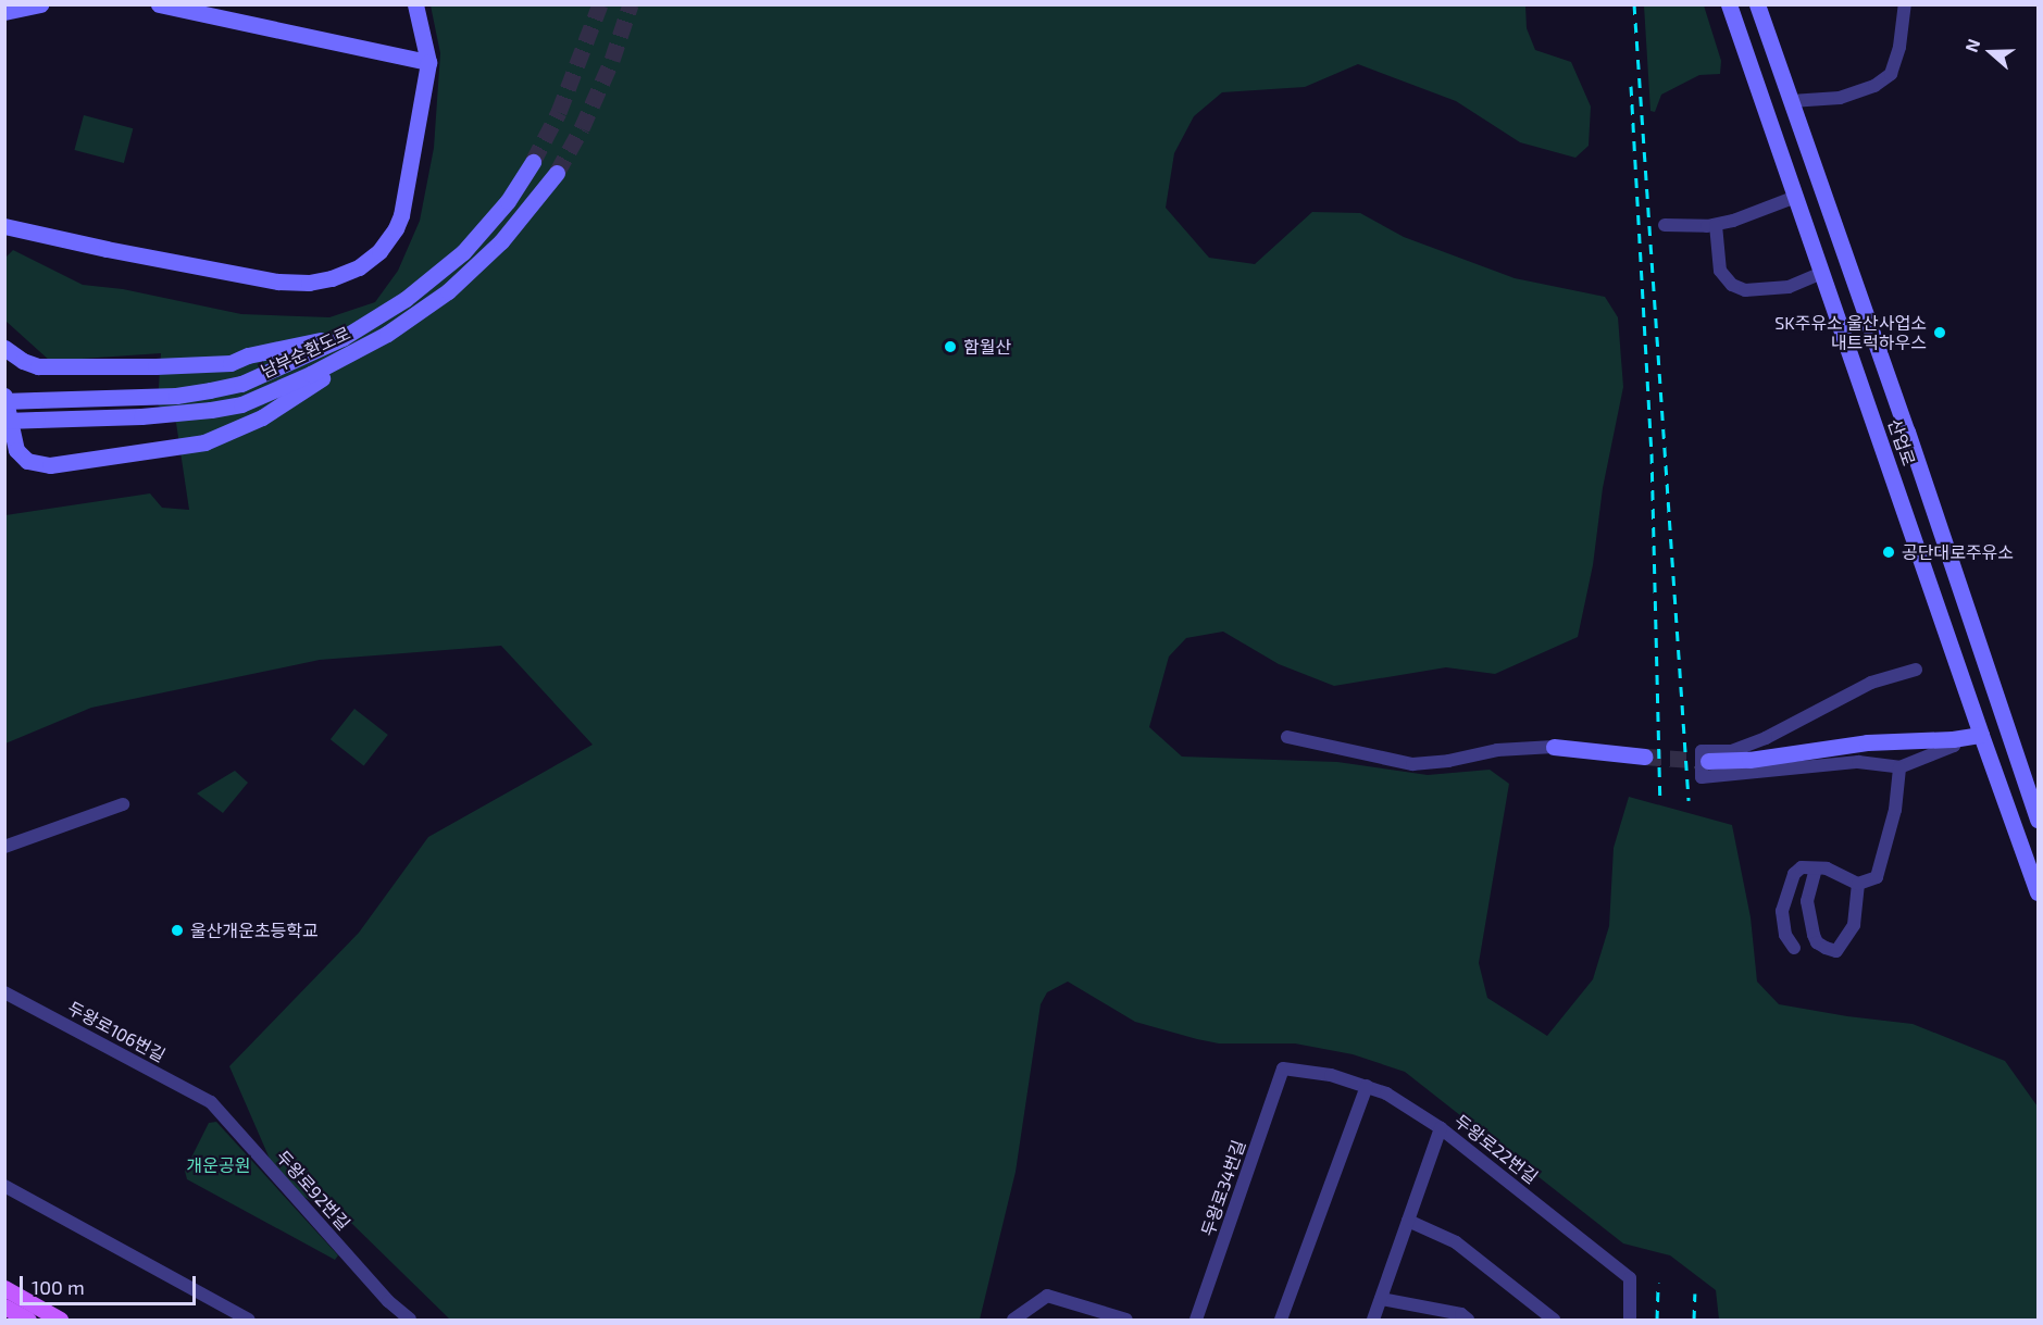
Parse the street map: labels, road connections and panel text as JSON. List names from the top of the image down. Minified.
{"streets":{"main road":["남부순환도로","산업로"],"street":["두왕로106번길","두왕로22번길","두왕로34번길","두왕로92번길"]},"crossings":[["두왕로106번길","두왕로92번길"],["두왕로22번길","두왕로34번길"]],"parks":["개운공원"],"places":["SK주유소 울산사업소 내트럭하우스","함월산","공단대로주유소","울산개운초등학교"],"scale_bar":"100 m","north":"left"}
